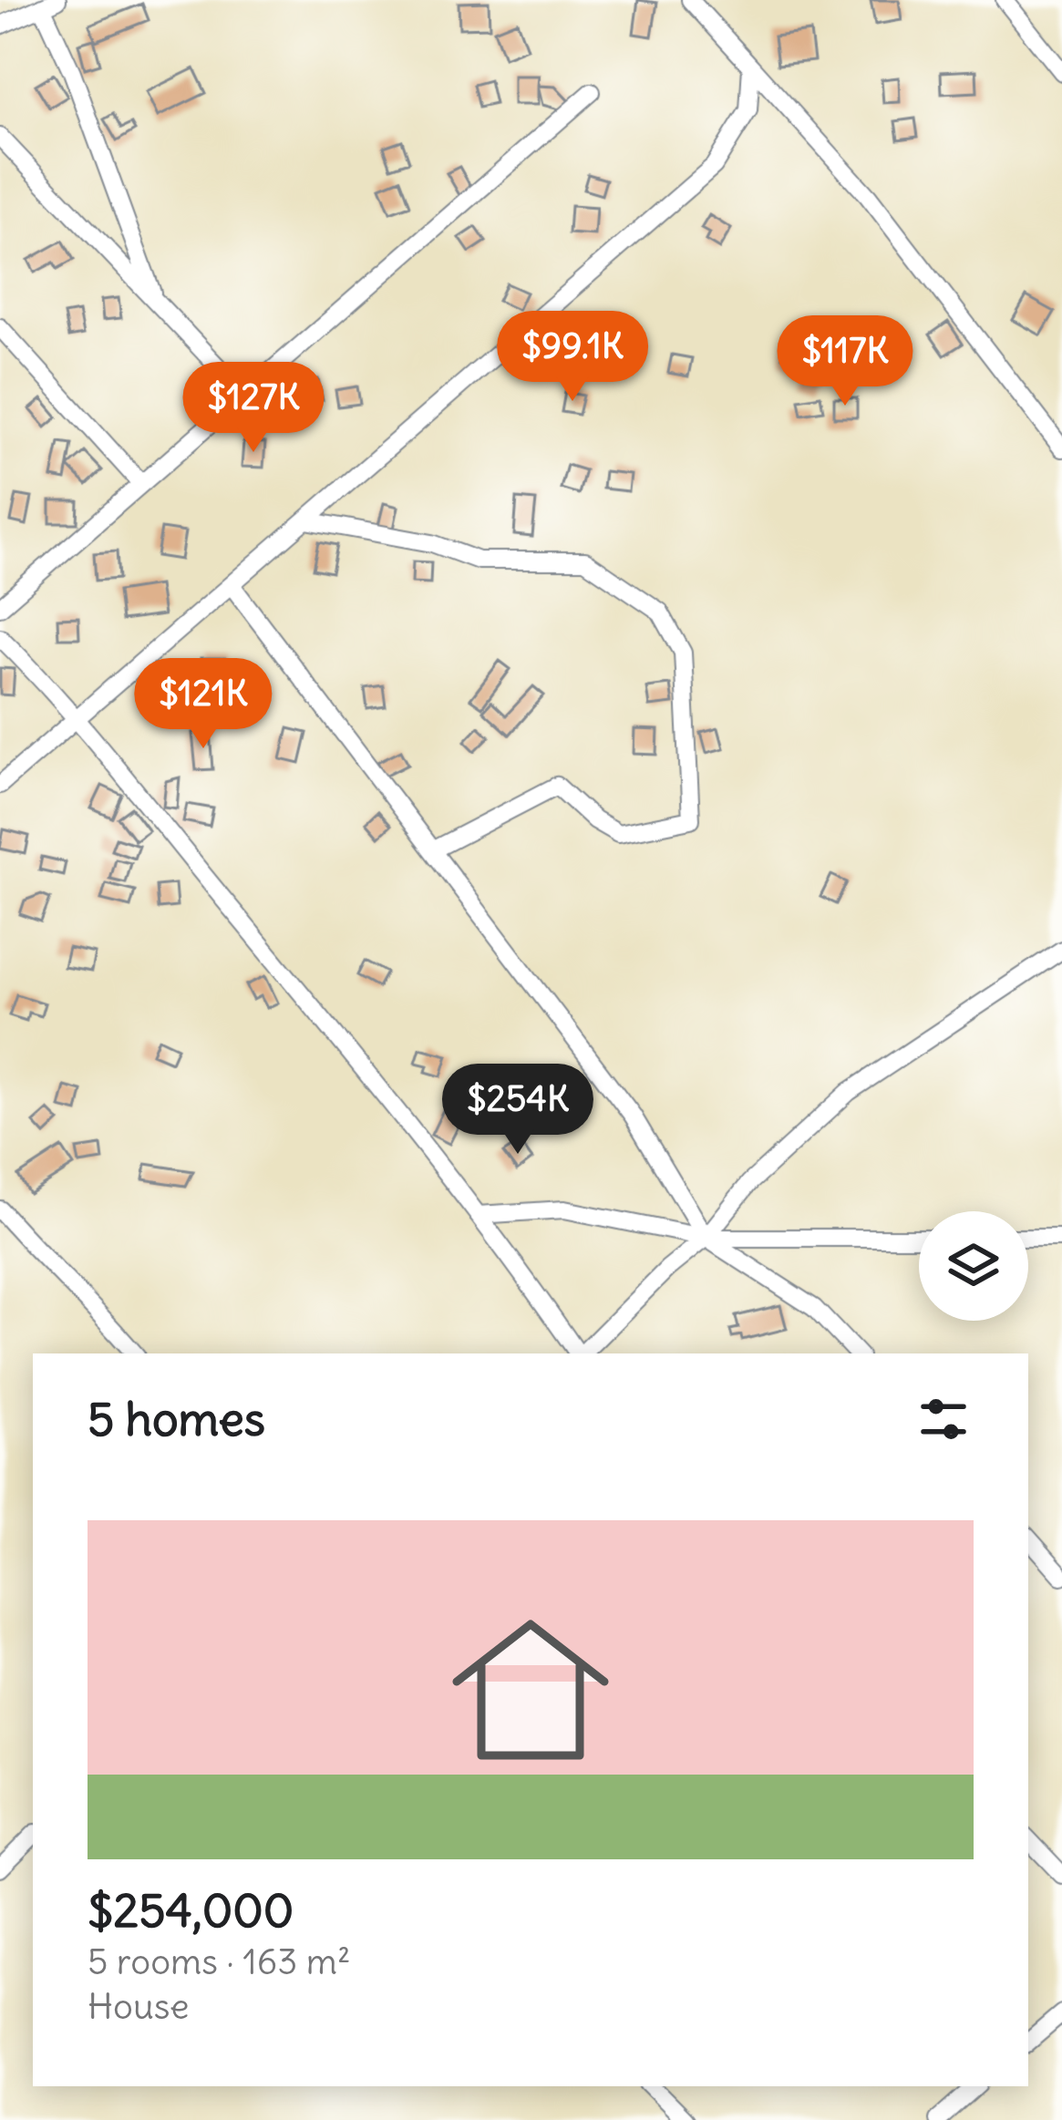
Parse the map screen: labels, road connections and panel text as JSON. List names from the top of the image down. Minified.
{"page":{"price":["$99.1K","$117K","$127K","$121K","$254K"],"heading":"5 homes","list":[{"name":"$254,000","note":"5 rooms · 163 m² · House"}]}}
